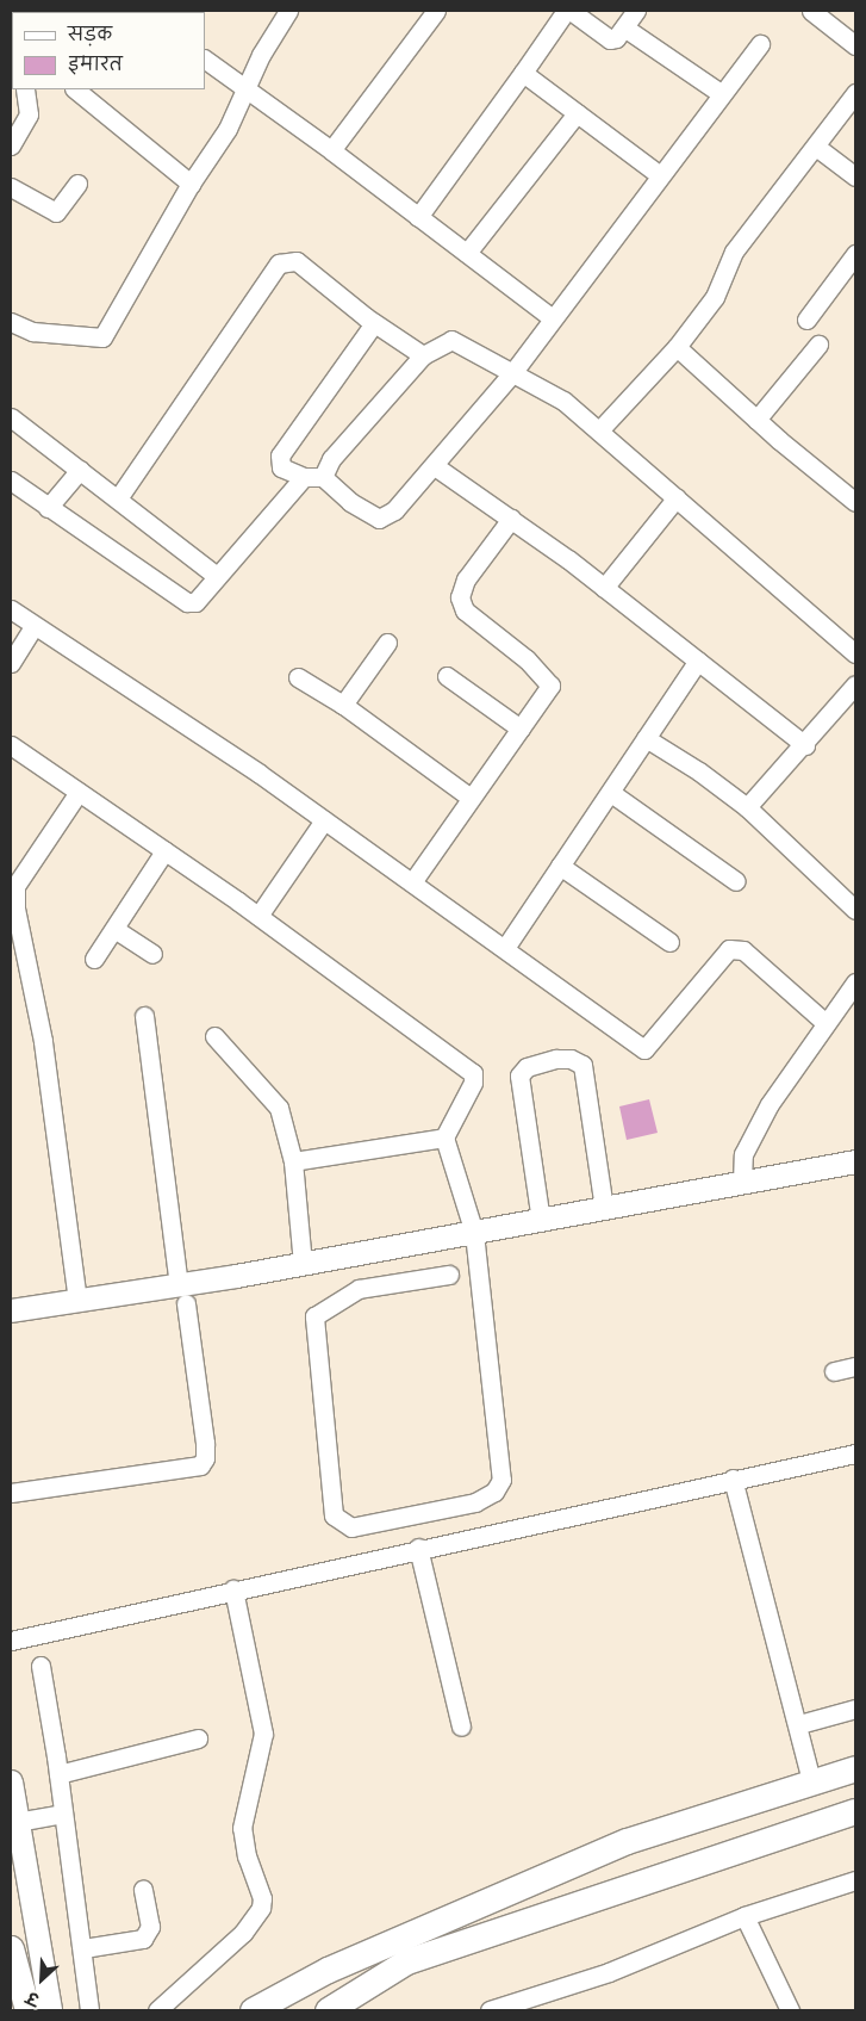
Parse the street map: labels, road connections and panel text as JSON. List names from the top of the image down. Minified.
{"legend":["सड़क","इमारत"],"north":"bottom left"}
